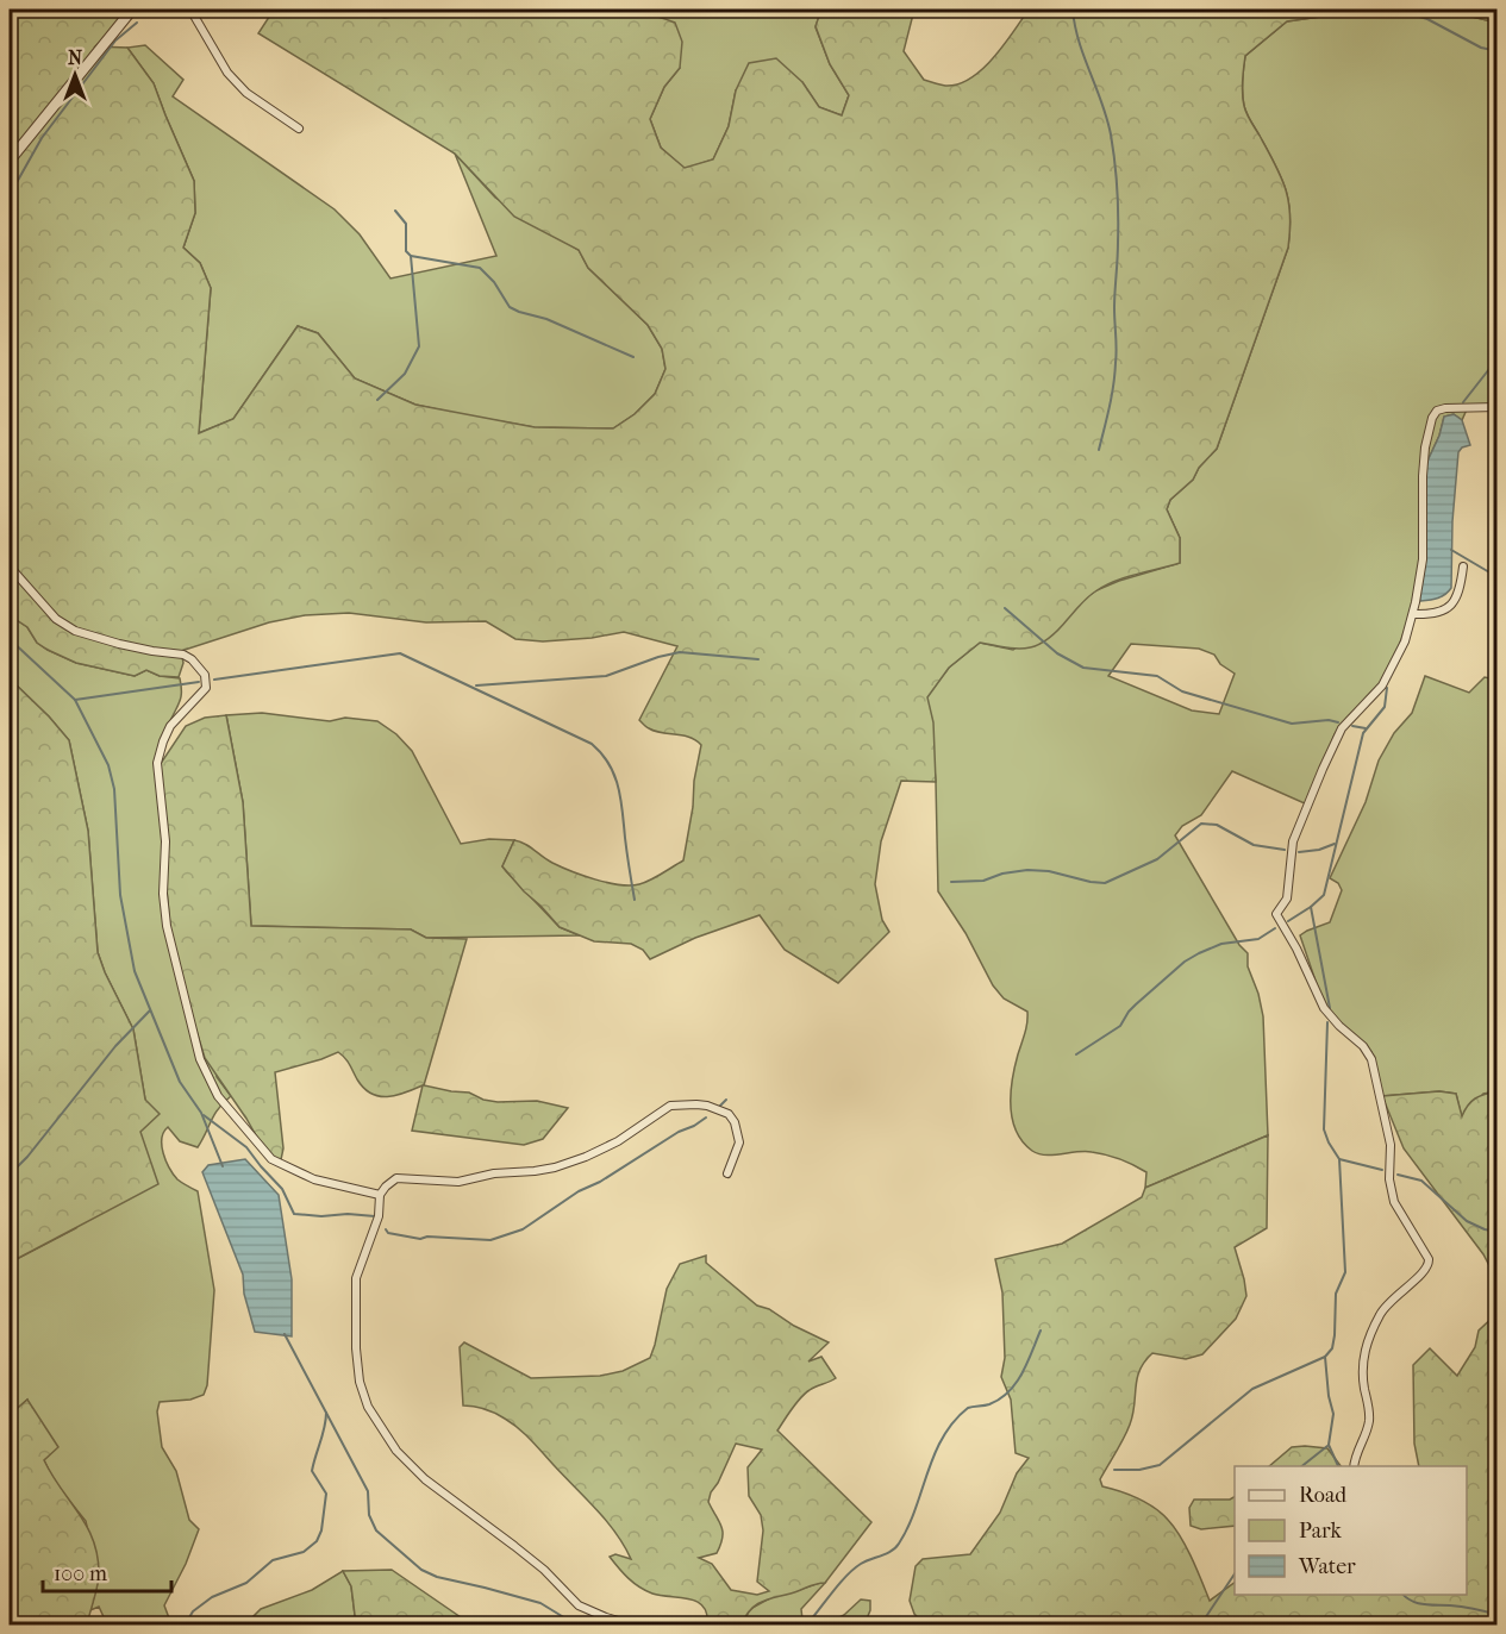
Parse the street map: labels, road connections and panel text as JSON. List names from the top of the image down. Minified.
{"legend":["Road","Park","Water"],"scale_bar":"100 m","north":"top"}
